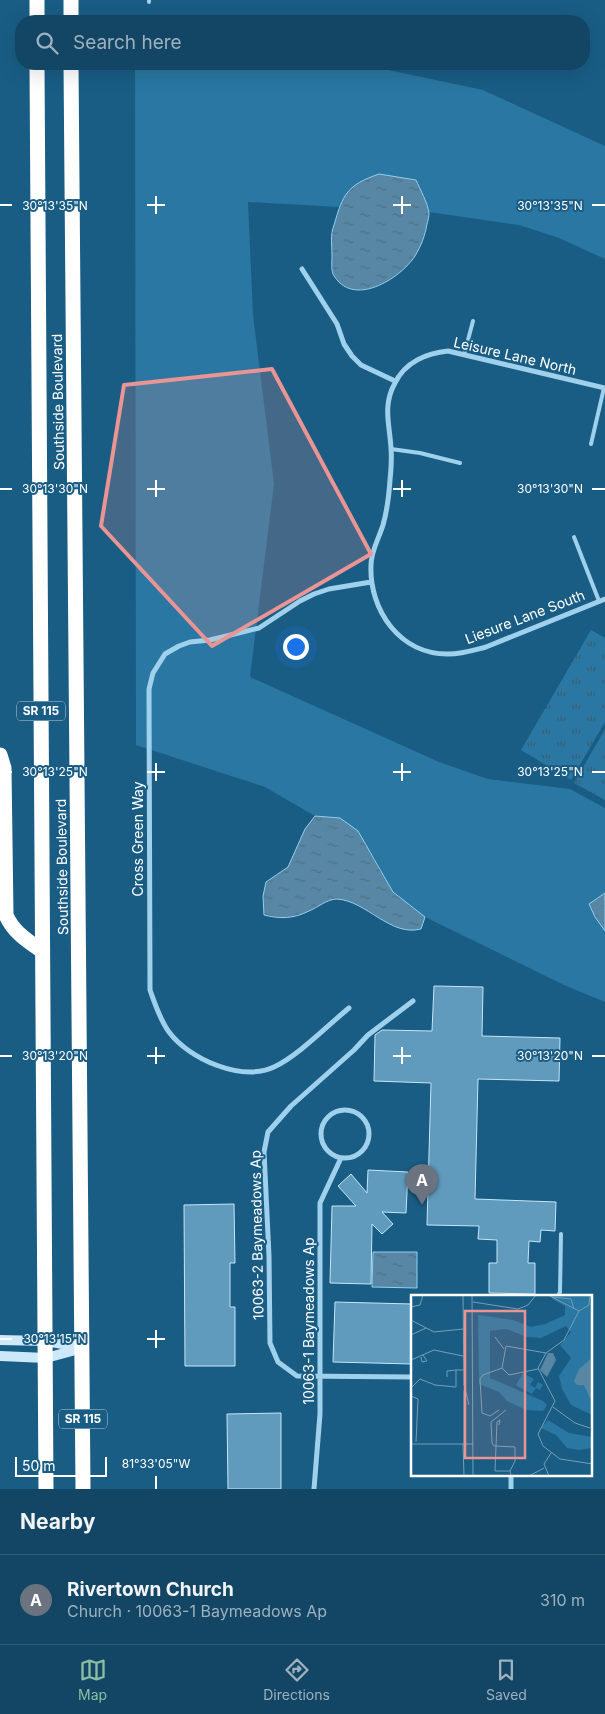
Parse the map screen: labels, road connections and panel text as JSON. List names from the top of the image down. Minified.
{"streets":{"highway":["Southside Boulevard","SR 115"],"street":["Leisure Lane North","Liesure Lane South","Cross Green Way","10063-2 Baymeadows Ap","10063-1 Baymeadows Ap"]},"crossings":[["Leisure Lane North","Liesure Lane South"],["Leisure Lane North","Cross Green Way"],["Liesure Lane South","Cross Green Way"],["10063-2 Baymeadows Ap","10063-1 Baymeadows Ap"]],"scale_bar":"50 m","page":{"search":"Search here","pins":"A","scale":"50 m","heading":"Nearby","list":[{"mark":"A","name":"Rivertown Church","note":"Church · 10063-1 Baymeadows Ap","value":"310 m"}],"nav":["Map","Directions","Saved"]},"coordinates":["30°13'35\"N","30°13'30\"N","30°13'25\"N","30°13'20\"N","30°13'15\"N","81°33'05\"W"]}
